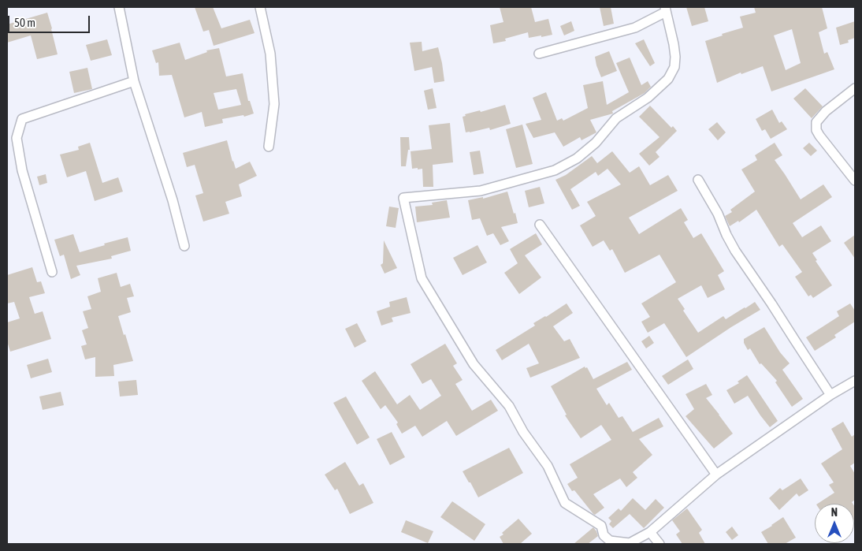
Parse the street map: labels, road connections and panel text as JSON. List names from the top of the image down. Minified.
{"scale_bar":"50 m","north":"top"}
